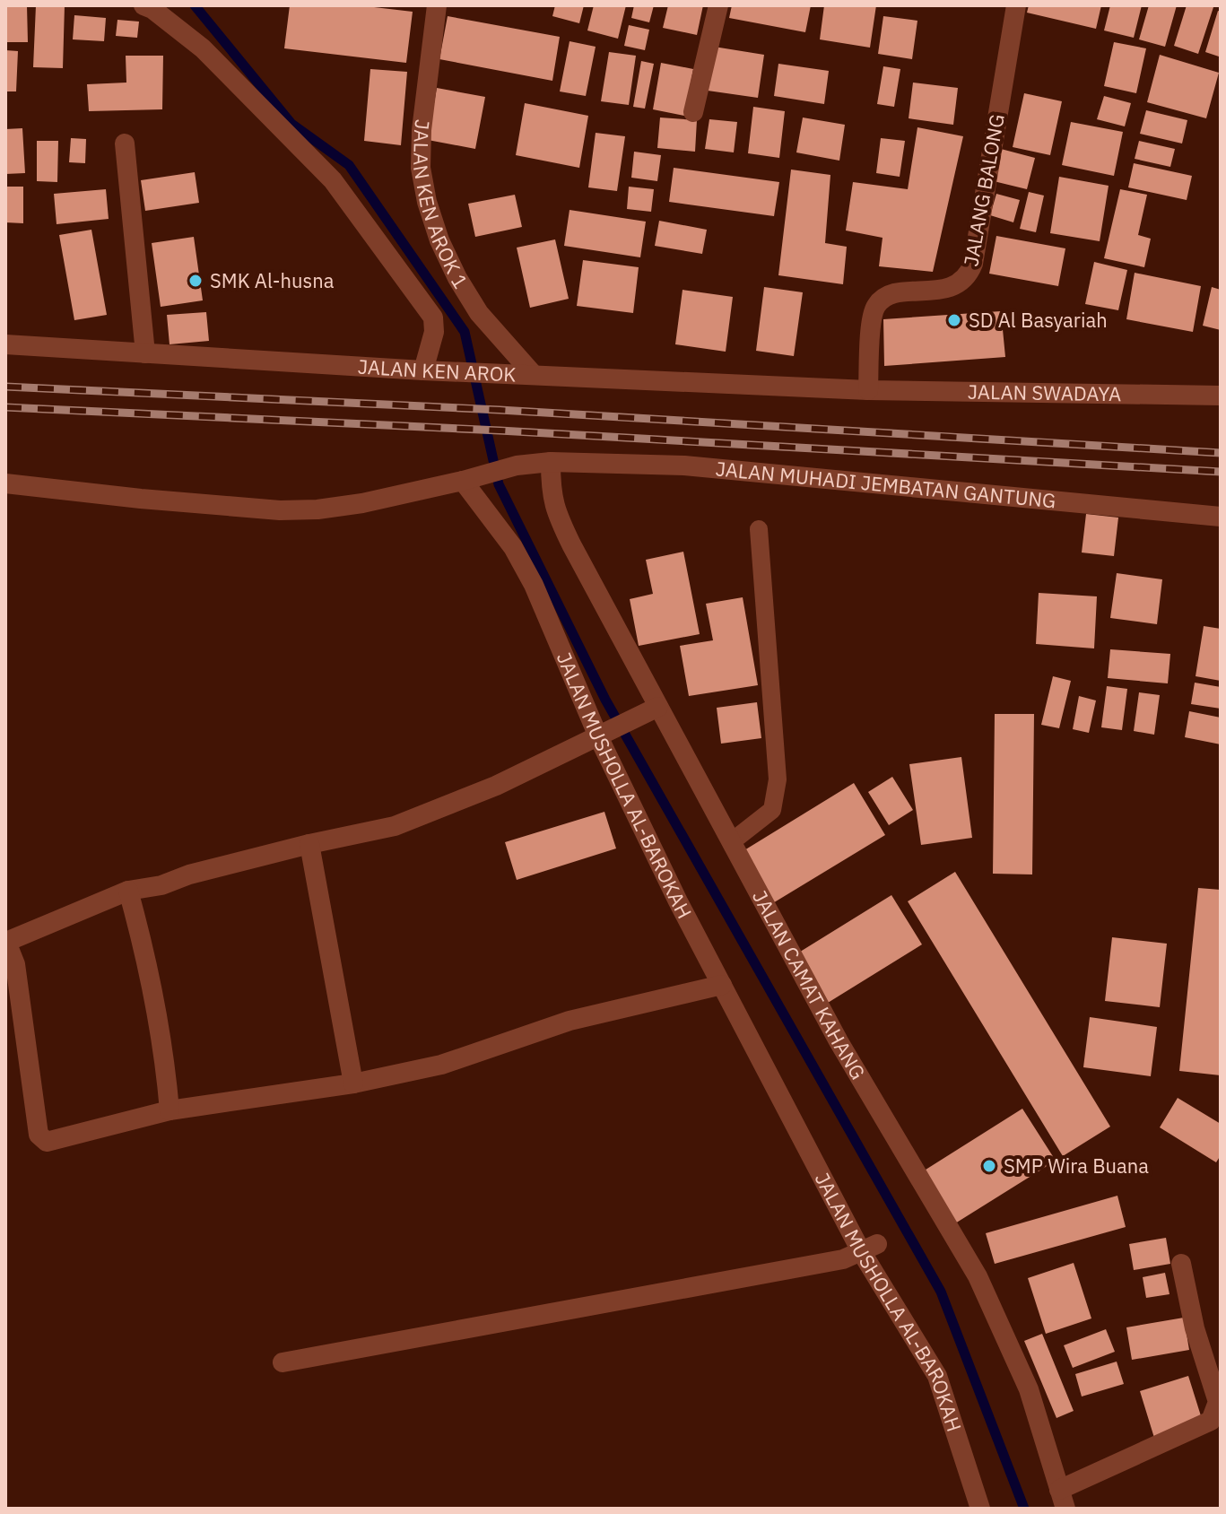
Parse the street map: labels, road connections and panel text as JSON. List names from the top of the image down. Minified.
{"streets":{"street":["JALANG BALONG","JALAN KEN AROK 1","JALAN KEN AROK","JALAN SWADAYA","JALAN MUHADI JEMBATAN GANTUNG","JALAN MUSHOLLA AL-BAROKAH","JALAN CAMAT KAHANG"]},"crossings":[["JALANG BALONG","JALAN KEN AROK"],["JALANG BALONG","JALAN SWADAYA"],["JALAN KEN AROK 1","JALAN KEN AROK"],["JALAN KEN AROK","JALAN SWADAYA"],["JALAN MUHADI JEMBATAN GANTUNG","JALAN MUSHOLLA AL-BAROKAH"],["JALAN MUHADI JEMBATAN GANTUNG","JALAN CAMAT KAHANG"]],"places":["SMK Al-husna","SD Al Basyariah","SMP Wira Buana"]}
